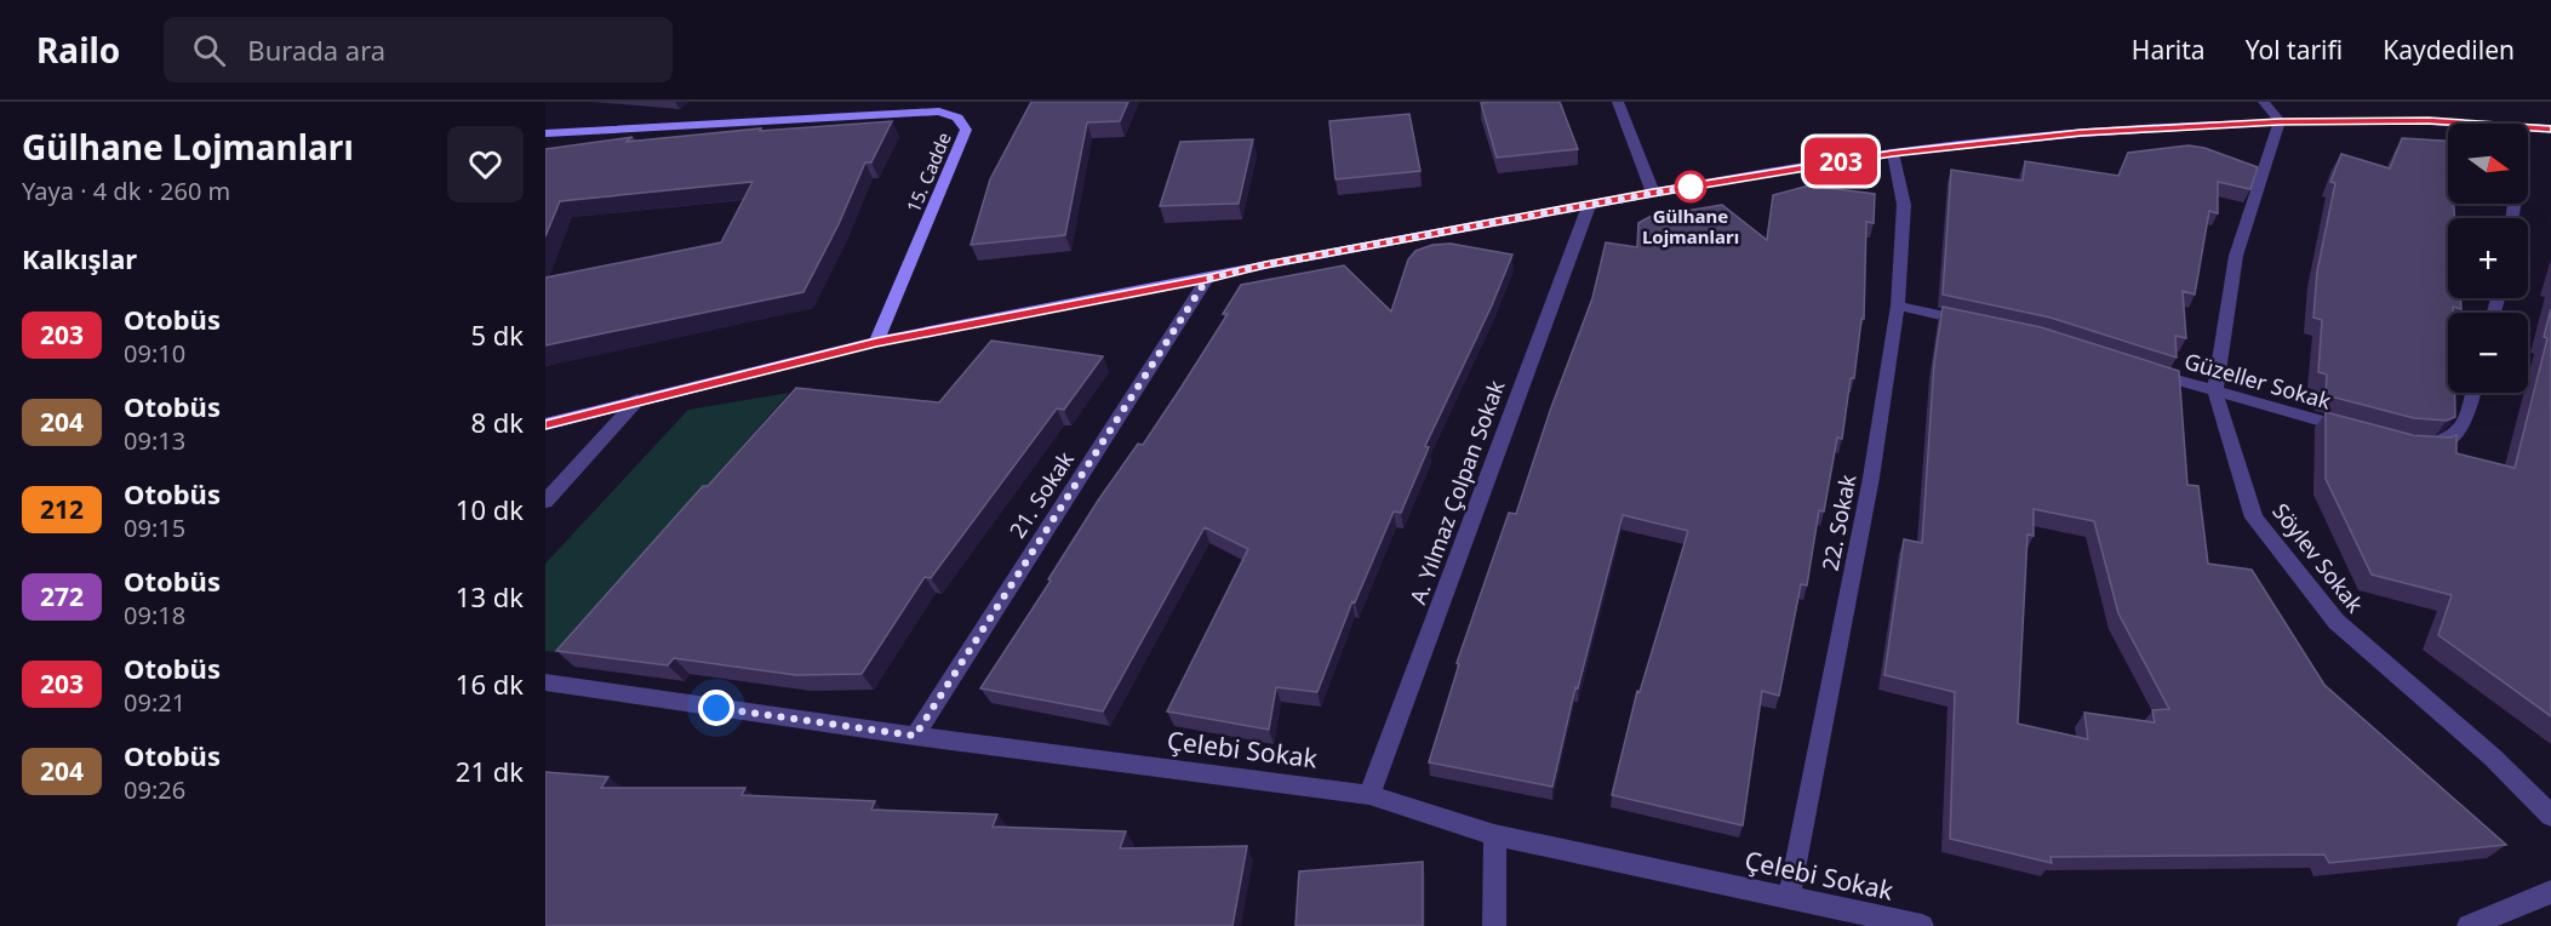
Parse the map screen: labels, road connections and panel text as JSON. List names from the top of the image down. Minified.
{"streets":{"street":["15. Cadde","Güzeller Sokak","A. Yılmaz Çolpan Sokak","21. Sokak","22. Sokak","Söylev Sokak","Çelebi Sokak"]},"crossings":[["Güzeller Sokak","Söylev Sokak"],["A. Yılmaz Çolpan Sokak","Çelebi Sokak"],["21. Sokak","Çelebi Sokak"],["22. Sokak","Çelebi Sokak"]],"places":["Gülhane Lojmanları"],"lines":["bus line 203"],"north":"right","page":{"header":"Railo","search":"Burada ara","nav":["Harita","Yol tarifi","Kaydedilen"],"heading":[["Gülhane Lojmanları","Yaya · 4 dk · 260 m"],"Kalkışlar"],"on_map":"203","map_buttons":["+","−"],"list":[{"mark":"203","name":"Otobüs","note":"09:10","value":"5 dk"},{"mark":"204","name":"Otobüs","note":"09:13","value":"8 dk"},{"mark":"212","name":"Otobüs","note":"09:15","value":"10 dk"},{"mark":"272","name":"Otobüs","note":"09:18","value":"13 dk"},{"mark":"203","name":"Otobüs","note":"09:21","value":"16 dk"},{"mark":"204","name":"Otobüs","note":"09:26","value":"21 dk"}]}}
